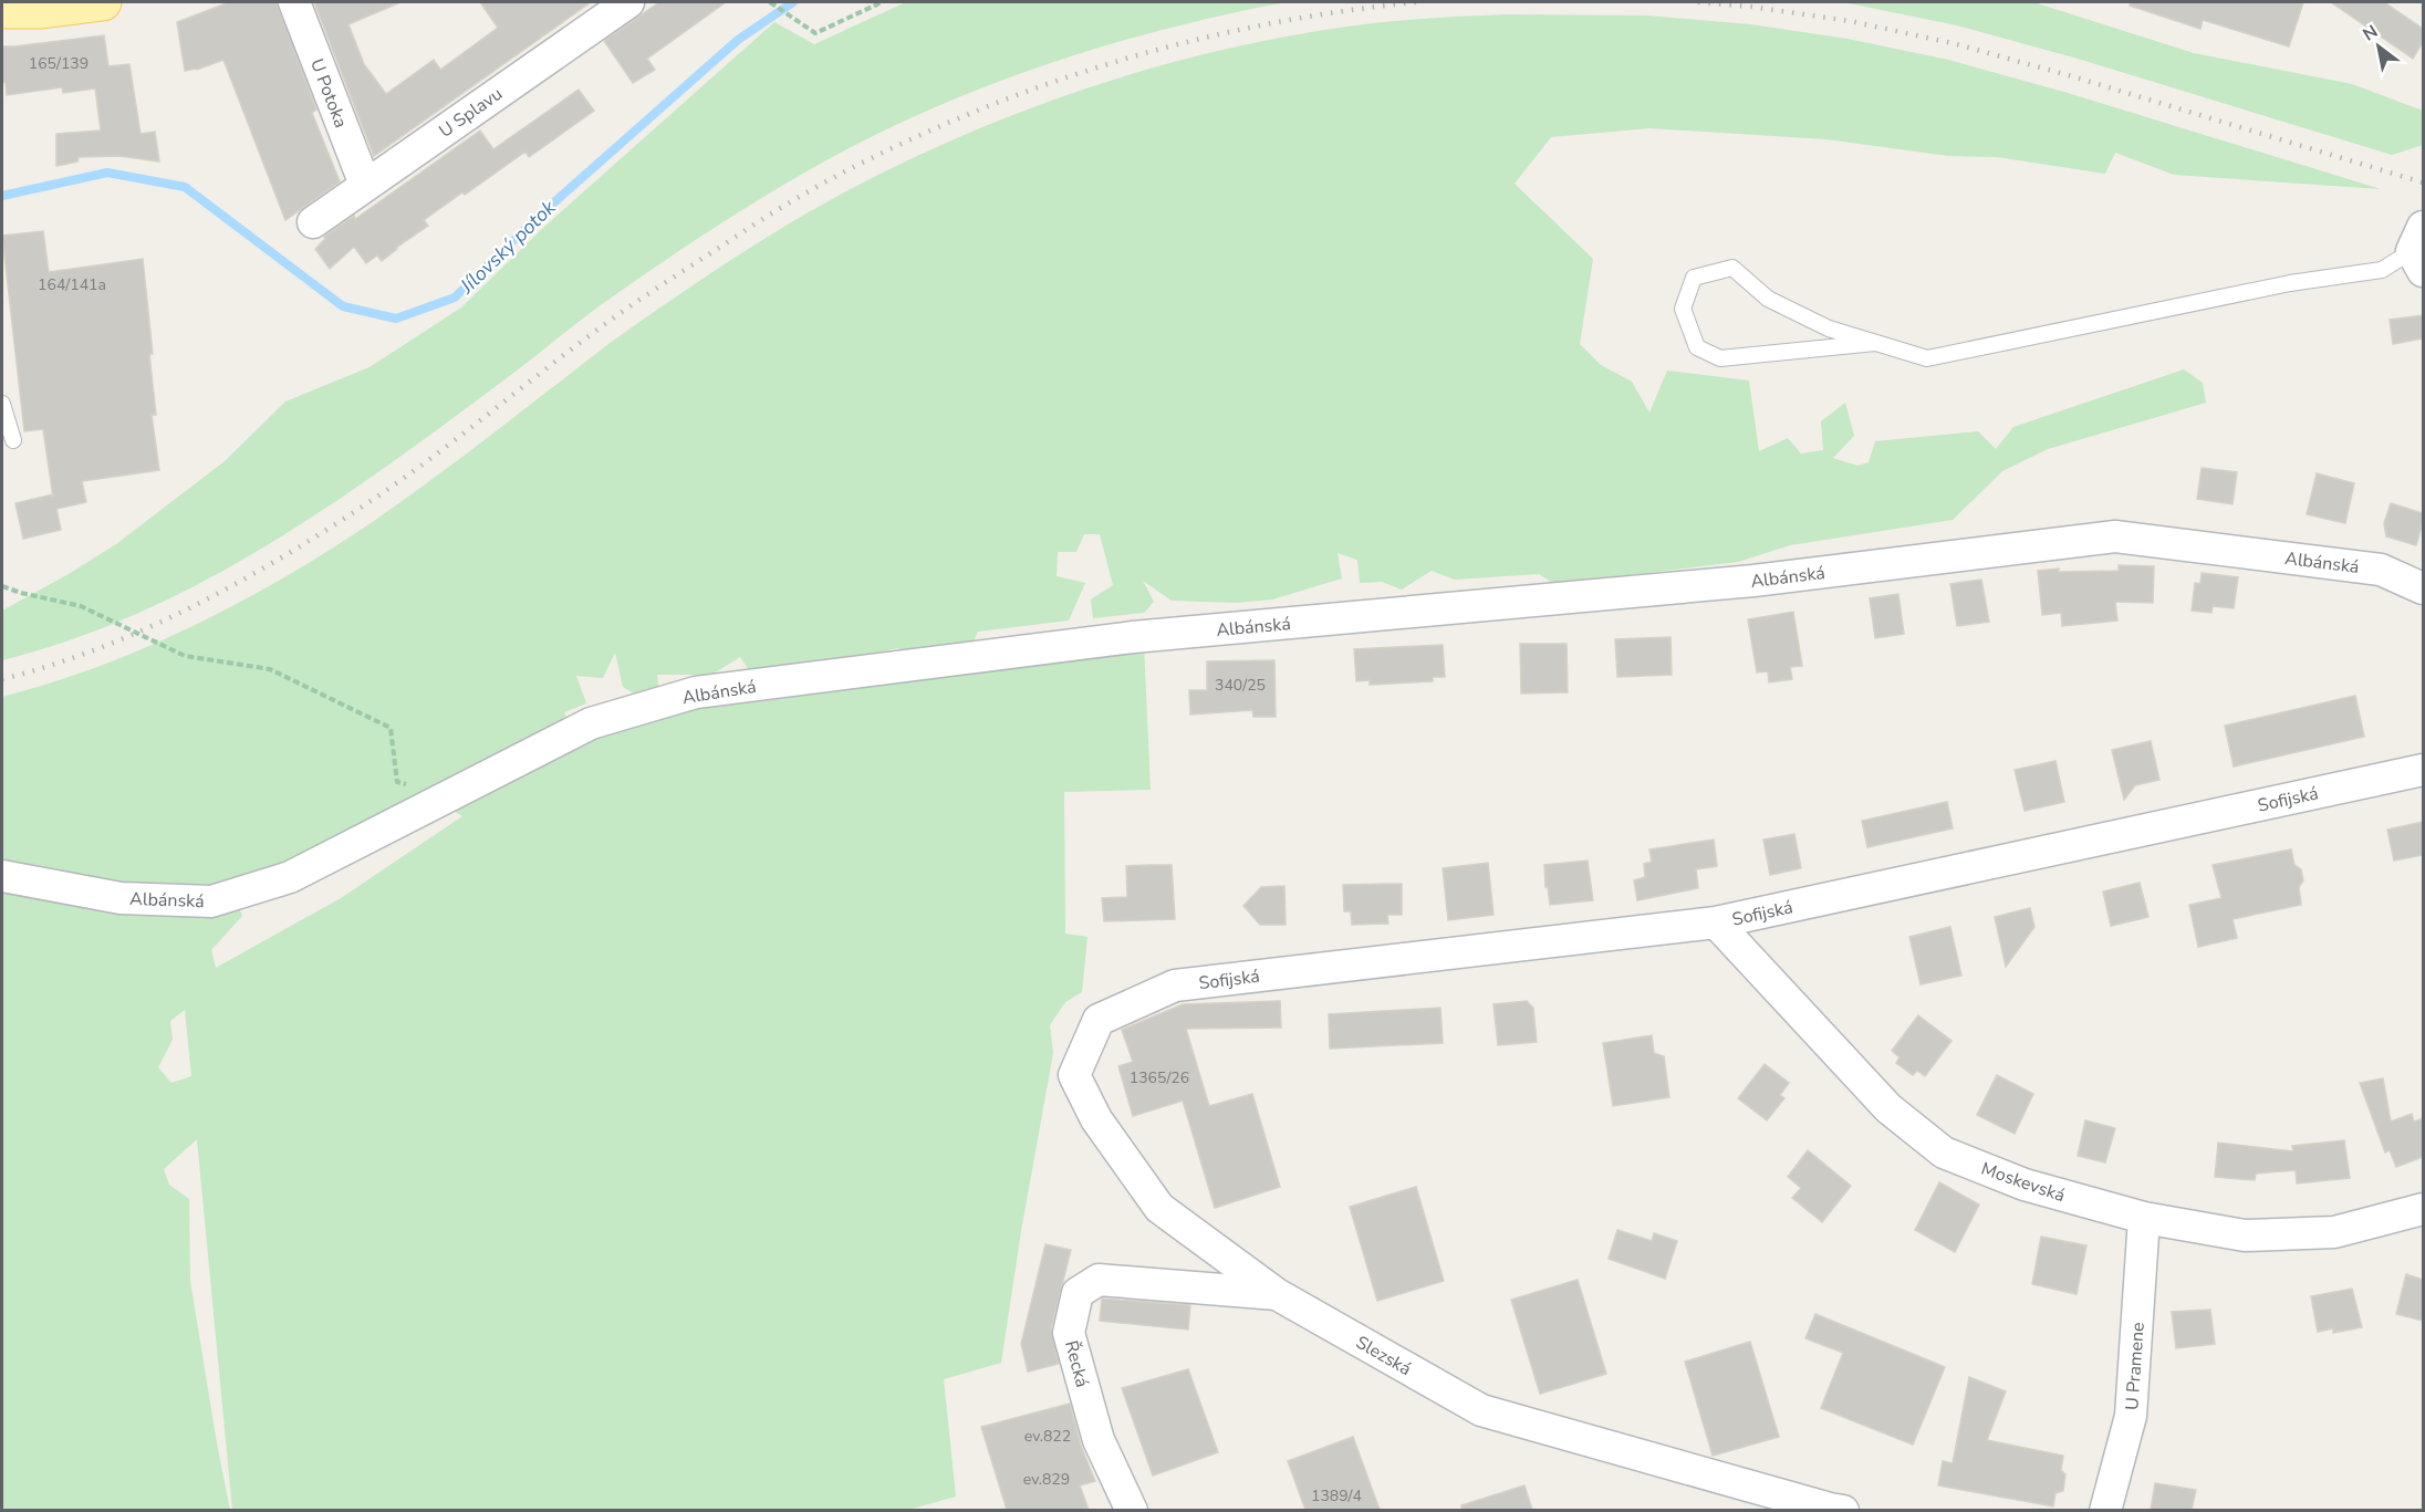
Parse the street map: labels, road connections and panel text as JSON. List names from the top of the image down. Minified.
{"streets":{"street":["U Potoka","U Splavu","Albánská","Sofijská","Moskevská","Slezská","Řecká","U Pramene"]},"crossings":[["U Potoka","U Splavu"],["Sofijská","Moskevská"],["Sofijská","Slezská"],["Moskevská","U Pramene"],["Slezská","Řecká"]],"water":["Jílovský potok"],"house_numbers":["165/139","164/141a","340/25","1365/26","ev.822","ev.829","1389/4"],"north":"top left"}
